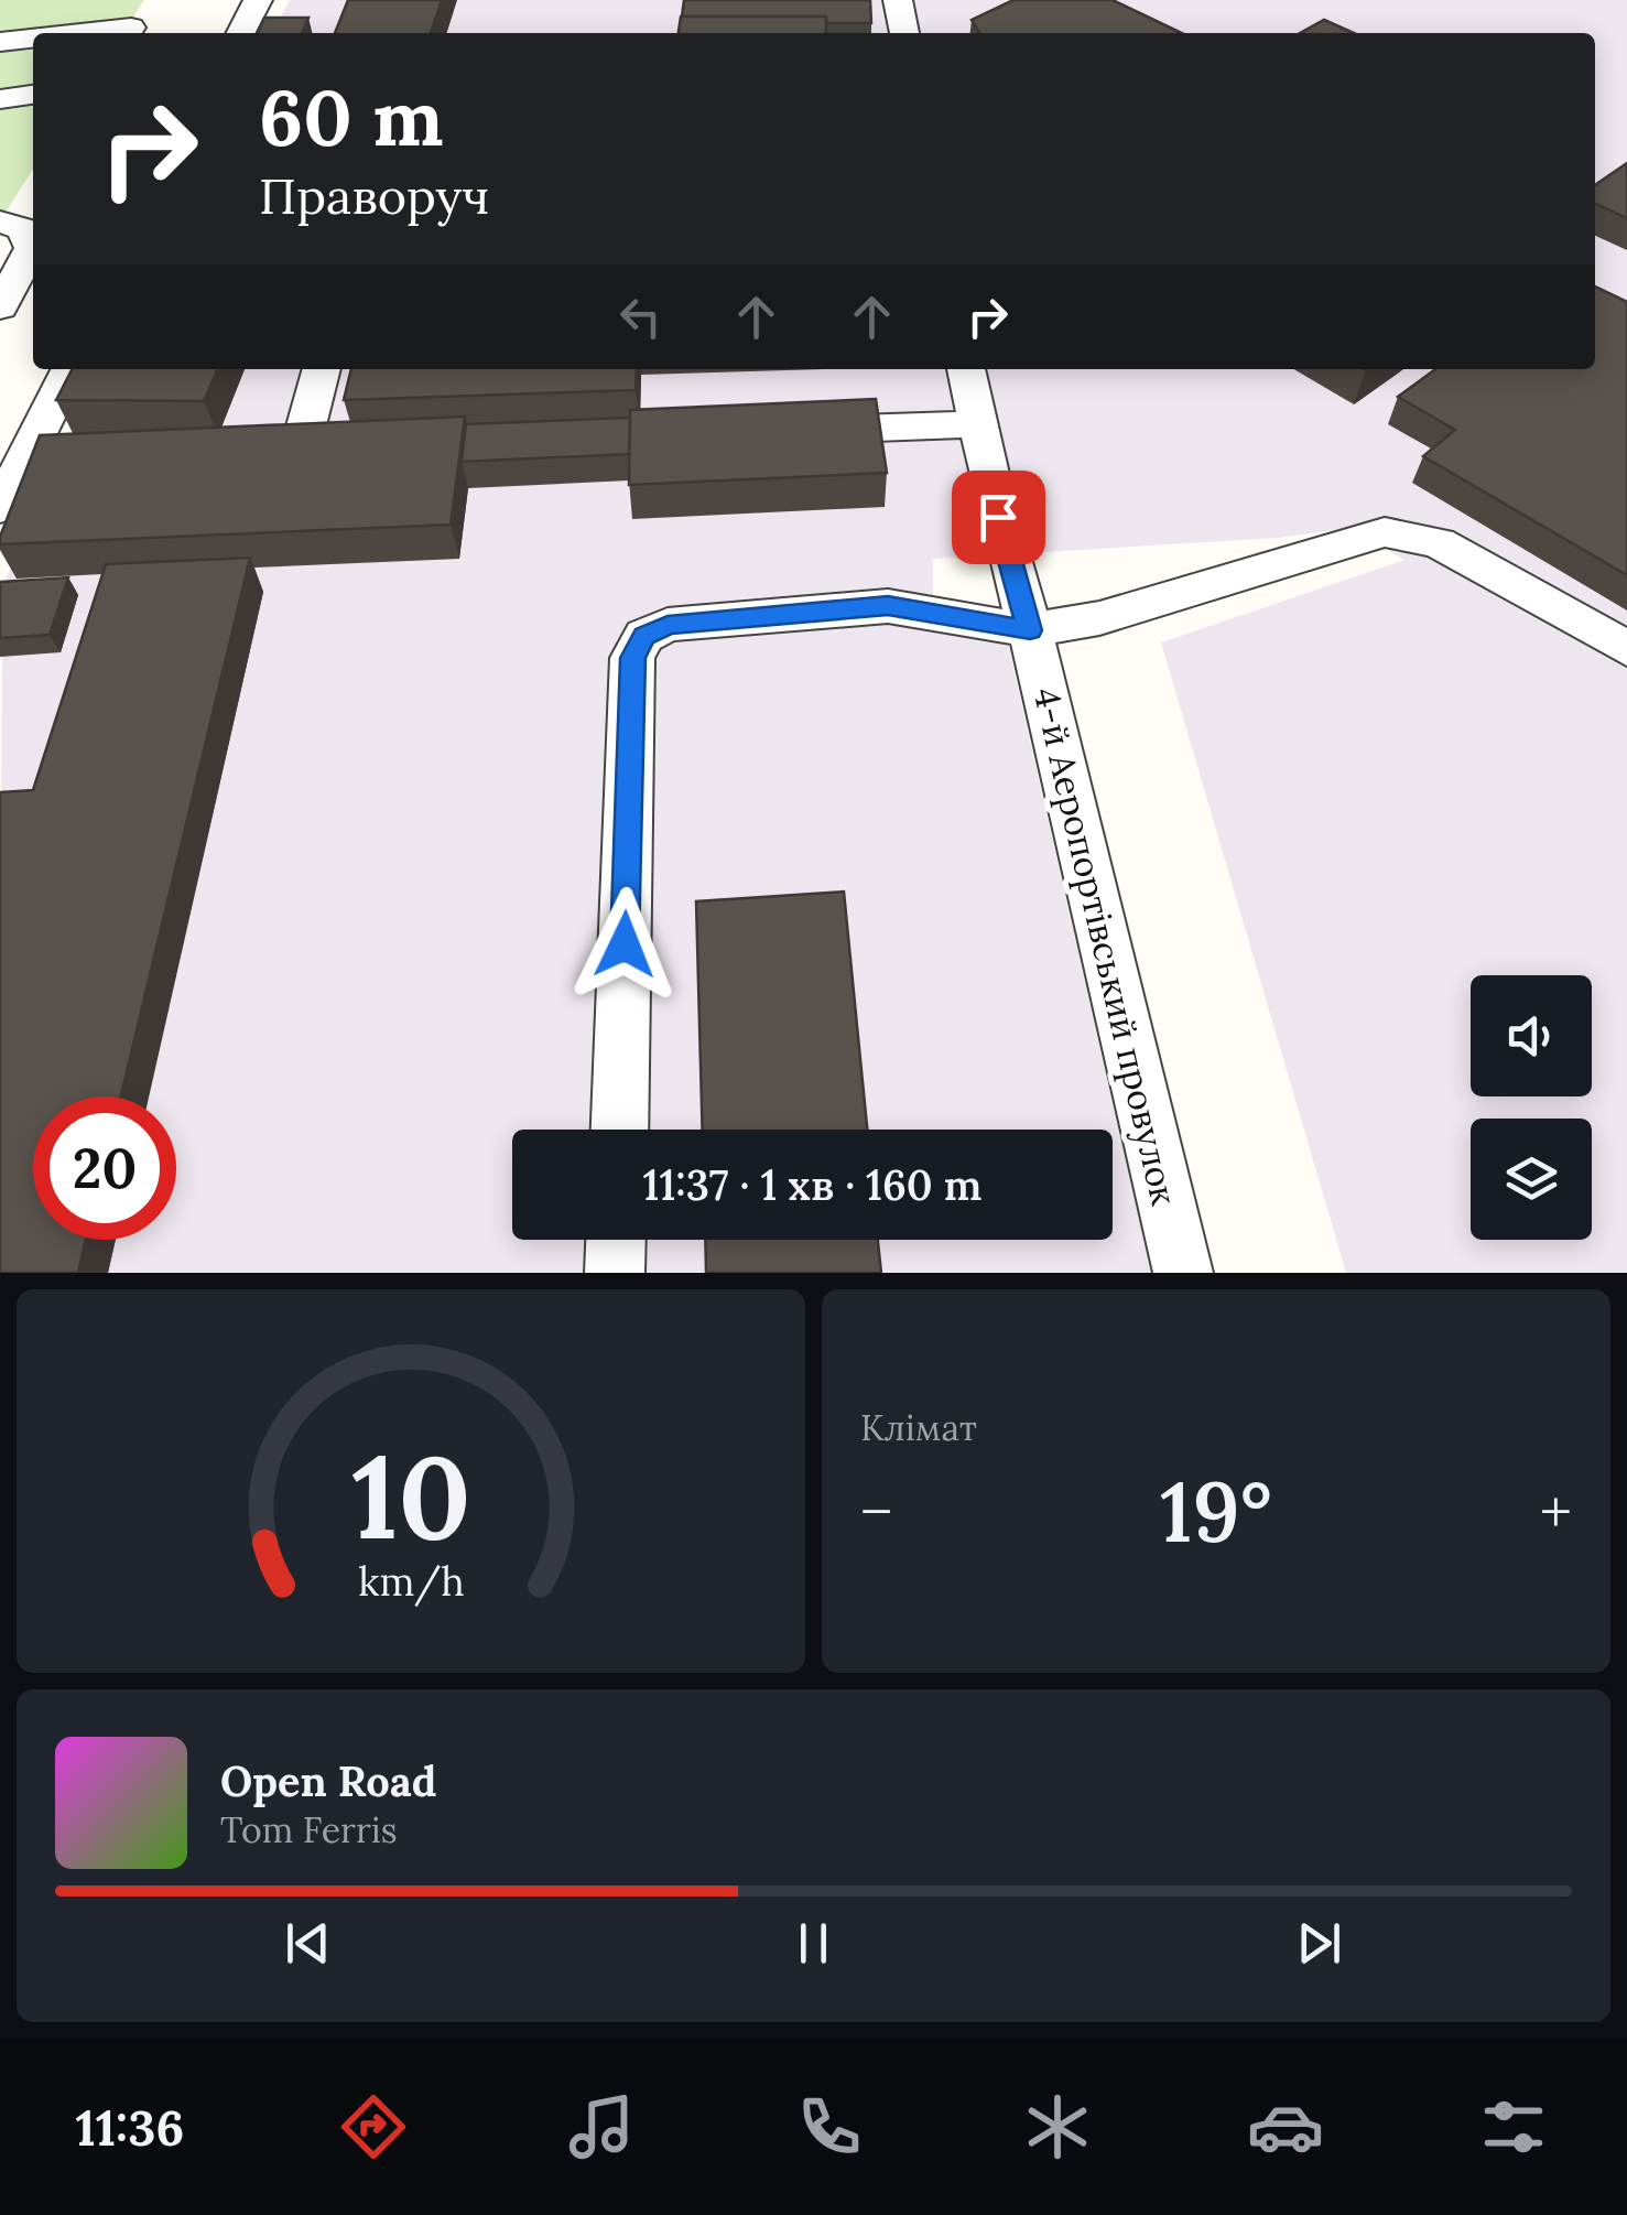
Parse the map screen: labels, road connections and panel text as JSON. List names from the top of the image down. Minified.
{"streets":{"street":["4-й Аеропортівський провулок"]},"page":{"turn":["60 m","Праворуч"],"limit":"20","trip":"11:37 · 1 хв · 160 m","tile":"Клімат","heat":["−","19°","+"],"song":["Open Road","Tom Ferris"],"tabs":"11:36","gauge":["10","km/h"]}}
